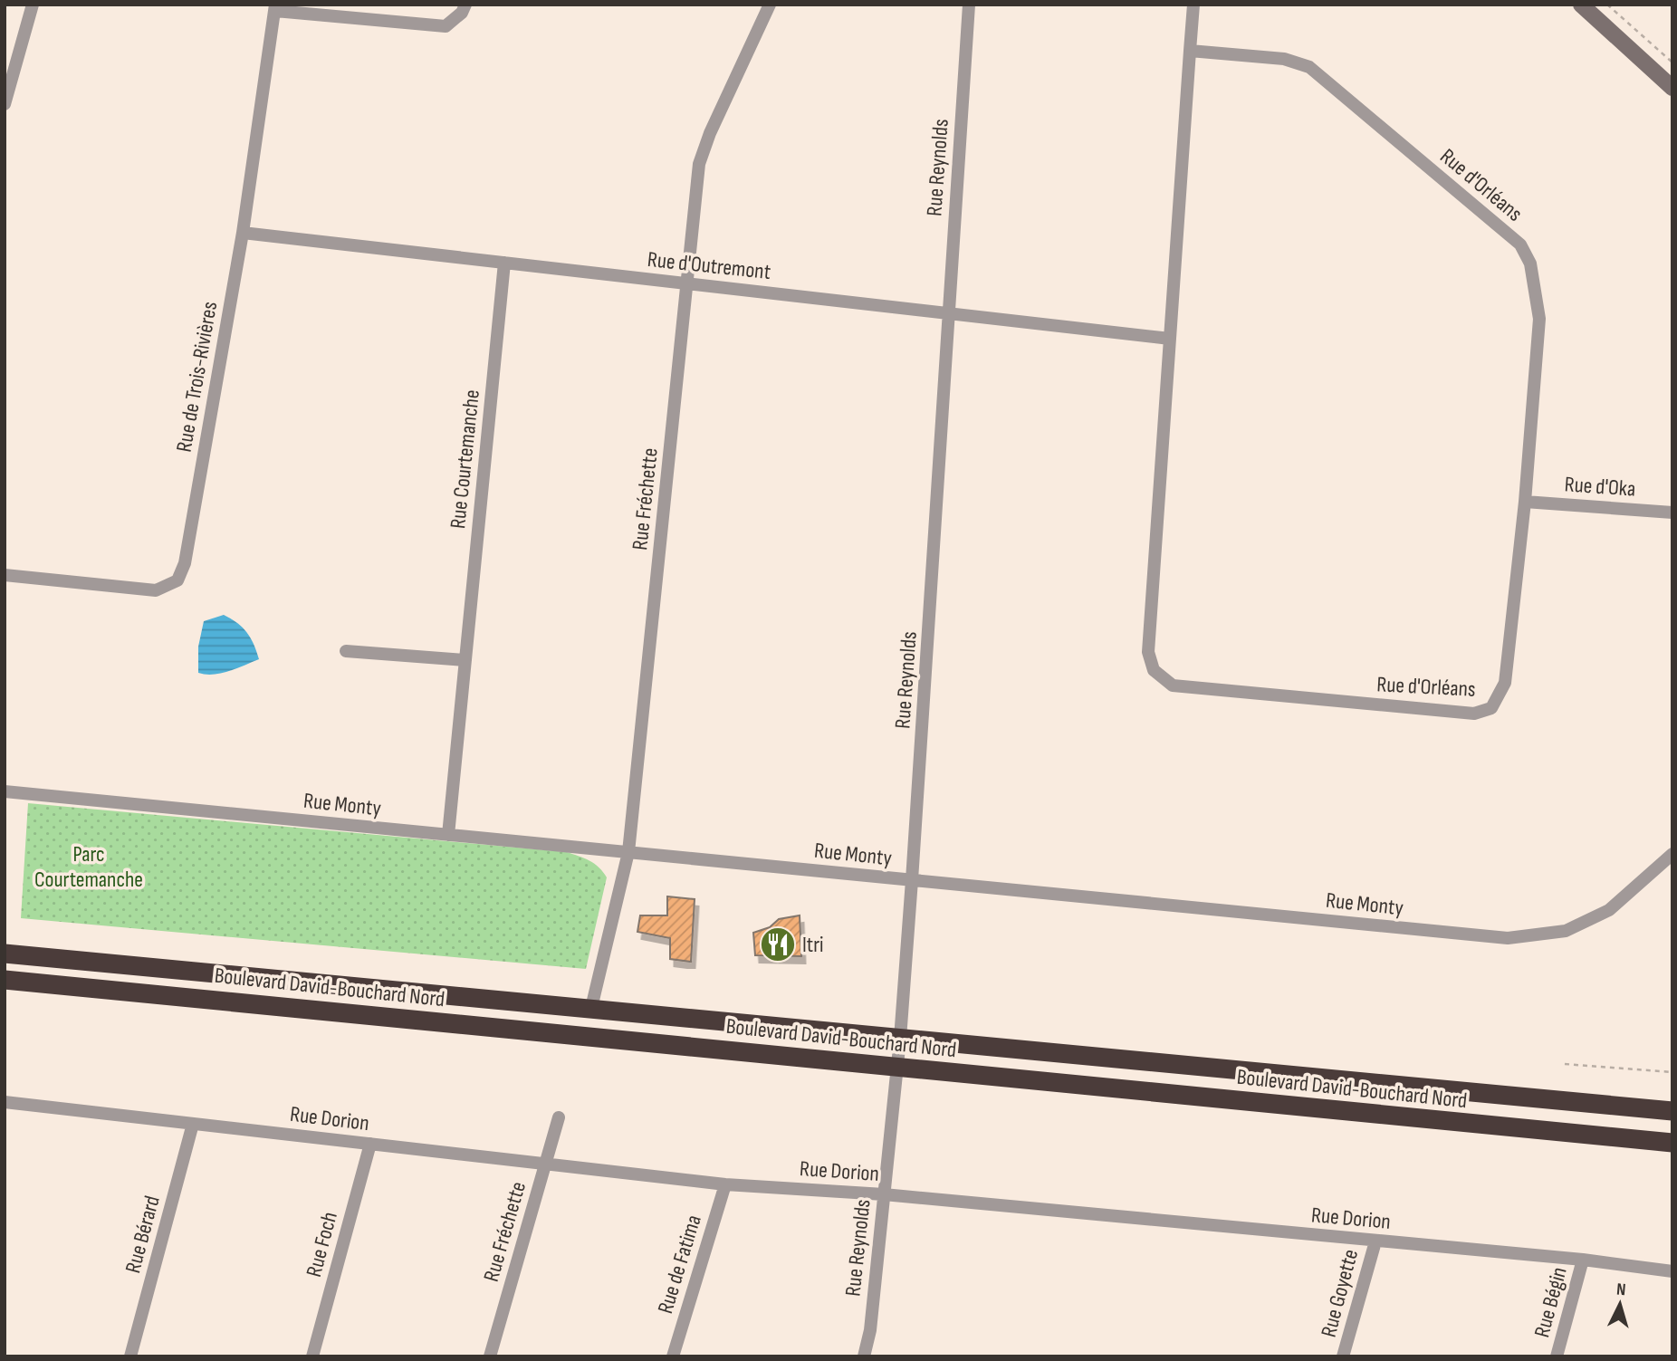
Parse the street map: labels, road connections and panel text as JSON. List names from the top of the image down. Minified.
{"streets":{"highway":["Boulevard David-Bouchard Nord"],"street":["Rue Reynolds","Rue d'Orléans","Rue d'Outremont","Rue de Trois-Rivières","Rue Courtemanche","Rue d'Oka","Rue Fréchette","Rue Monty","Rue Dorion","Rue Bérard","Rue Foch","Rue de Fatima","Rue Goyette","Rue Bégin"]},"crossings":[["Rue Reynolds","Rue d'Outremont"],["Rue Reynolds","Rue Monty"],["Rue Reynolds","Boulevard David-Bouchard Nord"],["Rue Reynolds","Rue Dorion"],["Rue d'Orléans","Rue d'Outremont"],["Rue d'Orléans","Rue d'Oka"],["Rue d'Outremont","Rue de Trois-Rivières"],["Rue d'Outremont","Rue Courtemanche"],["Rue d'Outremont","Rue Fréchette"],["Rue Courtemanche","Rue Monty"],["Rue Fréchette","Rue Monty"],["Rue Fréchette","Boulevard David-Bouchard Nord"],["Rue Fréchette","Rue Dorion"],["Rue Dorion","Rue Bérard"],["Rue Dorion","Rue Foch"],["Rue Dorion","Rue de Fatima"],["Rue Dorion","Rue Goyette"],["Rue Dorion","Rue Bégin"]],"parks":["Parc Courtemanche"],"places":{"restaurant":["Itri"]},"north":"top"}
